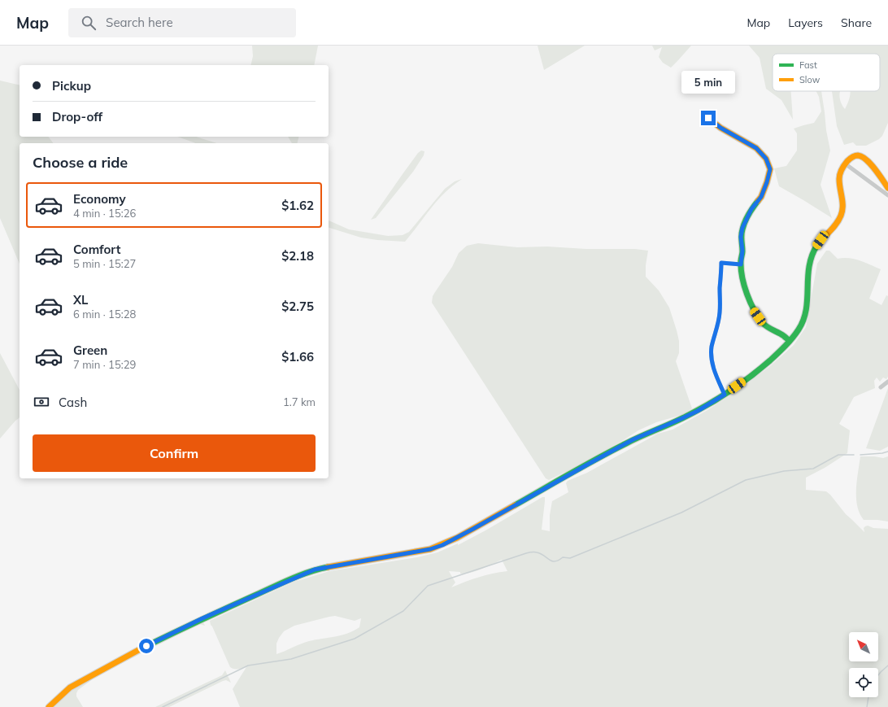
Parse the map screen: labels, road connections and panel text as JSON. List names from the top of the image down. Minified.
{"legend":["Fast","Slow"],"north":"top left","page":{"header":"Map","search":"Search here","nav":["Map","Layers","Share"],"banner":["Pickup","Drop-off"],"bubble":"5 min","heading":"Choose a ride","list":[{"name":"Economy","note":"4 min · 15:26","value":"$1.62"},{"name":"Comfort","note":"5 min · 15:27","value":"$2.18"},{"name":"XL","note":"6 min · 15:28","value":"$2.75"},{"name":"Green","note":"7 min · 15:29","value":"$1.66"}],"pay":["Cash","1.7 km"],"buttons":"Confirm"}}
